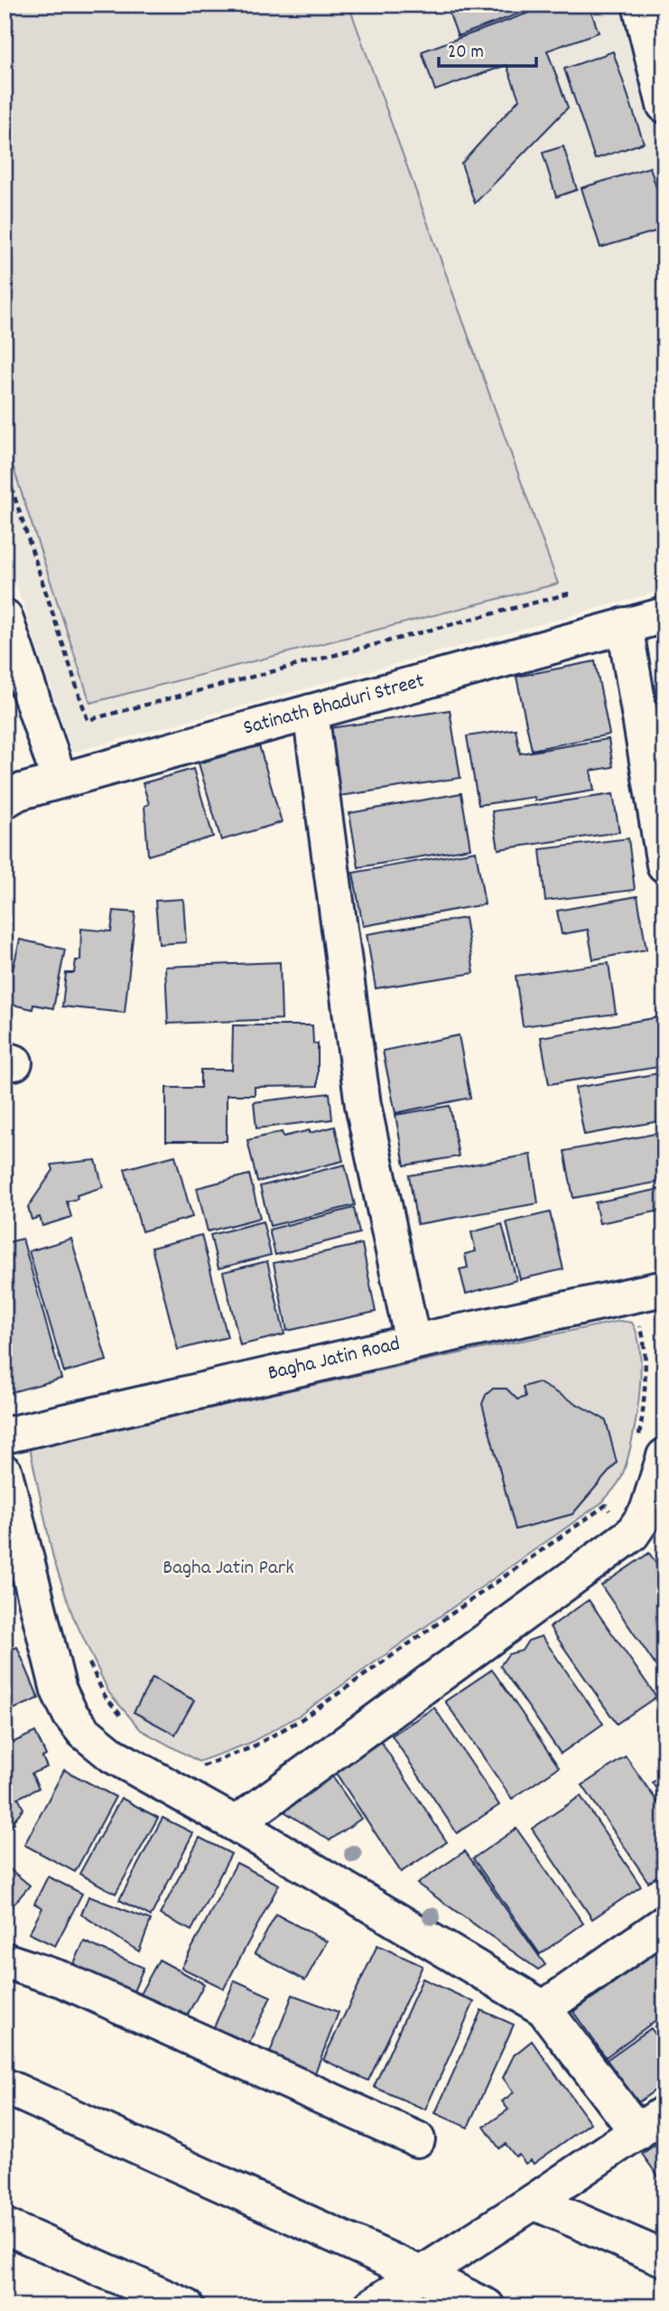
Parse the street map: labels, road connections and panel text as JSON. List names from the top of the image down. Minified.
{"streets":{"street":["Satinath Bhaduri Street","Bagha Jatin Road"]},"parks":["Bagha Jatin Park"],"scale_bar":"20 m"}
